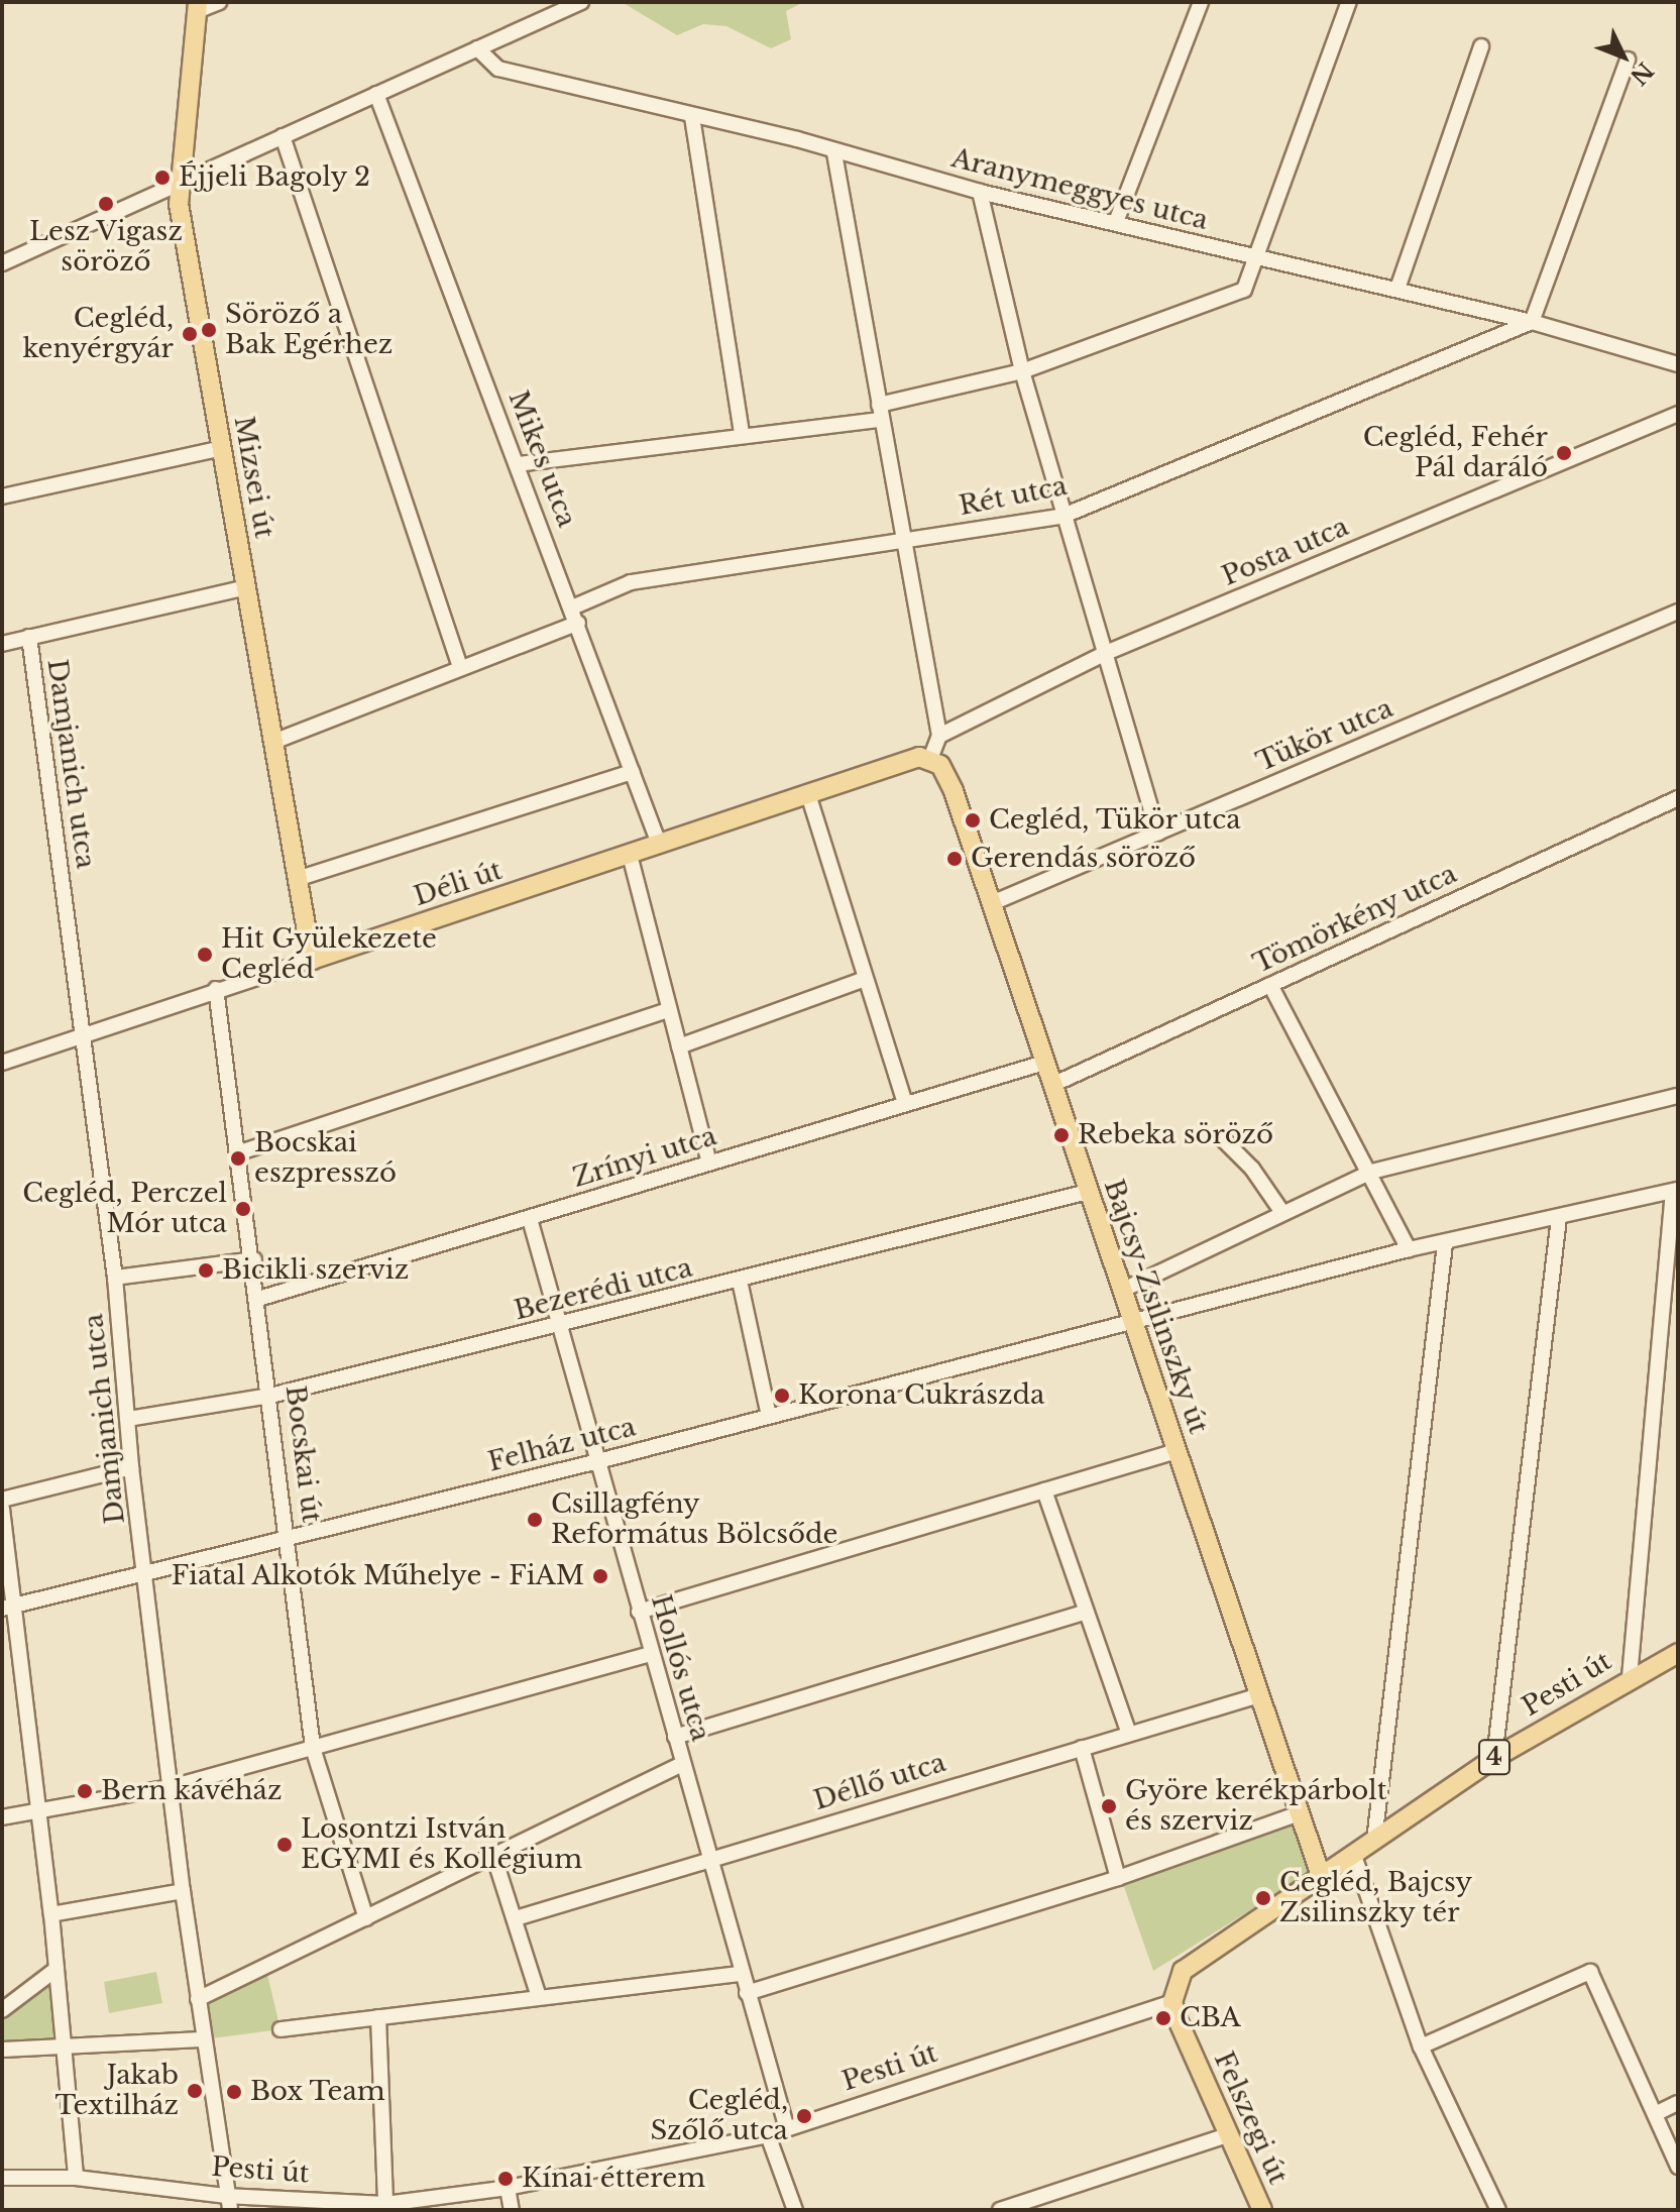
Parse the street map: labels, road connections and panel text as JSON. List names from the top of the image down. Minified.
{"streets":{"main road":["Mizsei út","Déli út","Bajcsy-Zsilinszky út","Pesti út","4","Felszegi út"],"street":["Aranymeggyes utca","Mikes utca","Rét utca","Posta utca","Tükör utca","Damjanich utca","Tömörkény utca","Zrínyi utca","Bezerédi utca","Felház utca","Bocskai út","Hollós utca","Déllő utca"]},"crossings":[["Aranymeggyes utca","Rét utca"],["Mikes utca","Rét utca"],["Mikes utca","Déli út"],["Mizsei út","Déli út"],["Tükör utca","Bajcsy-Zsilinszky út"],["Damjanich utca","Déli út"],["Damjanich utca","Bezerédi utca"],["Damjanich utca","Felház utca"],["Damjanich utca","Pesti út"],["Déli út","Bajcsy-Zsilinszky út"],["Déli út","Bocskai út"],["Tömörkény utca","Bajcsy-Zsilinszky út"],["Zrínyi utca","Bajcsy-Zsilinszky út"],["Zrínyi utca","Bocskai út"],["Zrínyi utca","Hollós utca"],["Bezerédi utca","Bajcsy-Zsilinszky út"],["Bezerédi utca","Bocskai út"],["Bezerédi utca","Hollós utca"],["Bajcsy-Zsilinszky út","Felház utca"],["Bajcsy-Zsilinszky út","Pesti út"],["Bajcsy-Zsilinszky út","Déllő utca"],["Felház utca","Bocskai út"],["Felház utca","Hollós utca"],["Hollós utca","Pesti út"],["Hollós utca","Déllő utca"],["Pesti út","Felszegi út"]],"places":["Éjjeli Bagoly 2","Lesz Vigasz söröző","Söröző a Bak Egérhez","Cegléd, kenyérgyár","Cegléd, Fehér Pál daráló","Cegléd, Tükör utca","Gerendás söröző","Hit Gyülekezete Cegléd","Rebeka söröző","Bocskai eszpresszó","Cegléd, Perczel Mór utca","Bicikli szerviz","Korona Cukrászda","Csillagfény Református Bölcsőde","Fiatal Alkotók Műhelye - FiAM","Bern kávéház","Györe kerékpárbolt és szerviz","Losontzi István EGYMI és Kollégium","Cegléd, Bajcsy Zsilinszky tér","CBA","Jakab Textilház","Box Team","Cegléd, Szőlő utca","Kínai étterem"],"north":"bottom right"}
